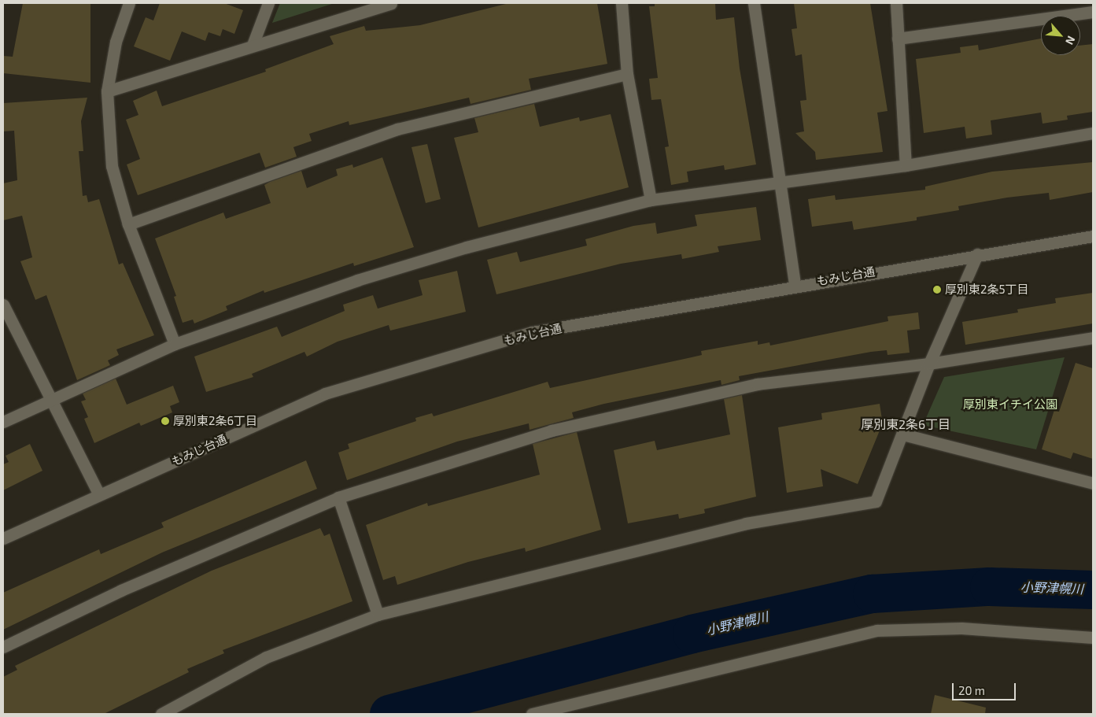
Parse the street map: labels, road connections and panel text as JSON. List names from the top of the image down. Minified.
{"streets":{"street":["もみじ台通"]},"districts":["厚別東2条6丁目"],"water":["小野津幌川"],"parks":["厚別東イチイ公園"],"places":["厚別東2条5丁目","厚別東2条6丁目"],"scale_bar":"20 m","north":"bottom right"}
